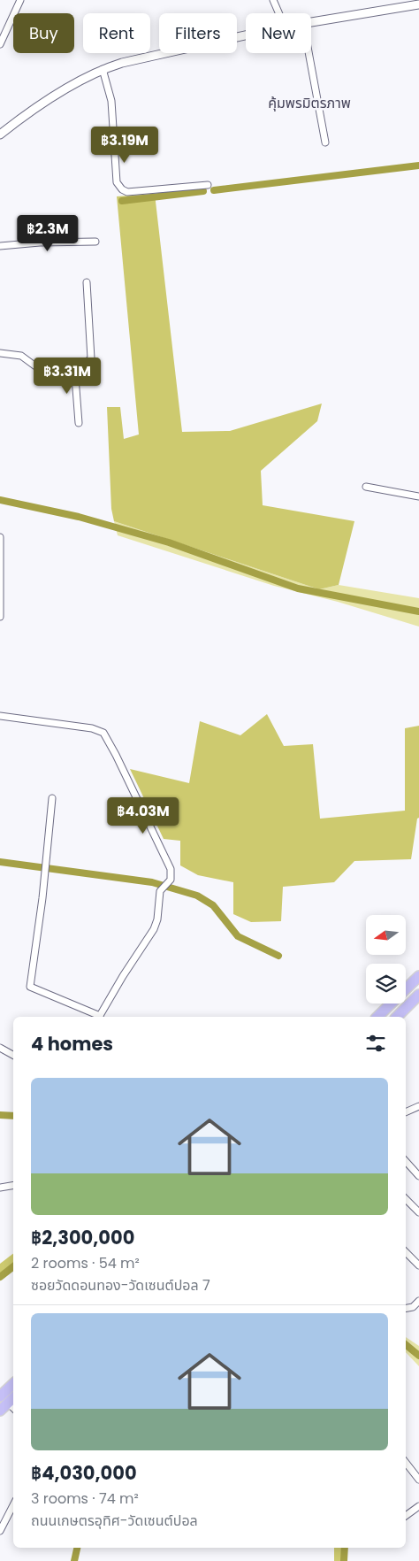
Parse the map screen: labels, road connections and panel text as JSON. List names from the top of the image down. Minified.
{"districts":["คุ้มพรมิตรภาพ"],"north":"left","page":{"chip":["Buy","Rent","Filters","New"],"price":["฿3.19M","฿2.3M","฿3.31M","฿4.03M"],"heading":"4 homes","list":[{"name":"฿2,300,000","note":"2 rooms · 54 m² · ซอยวัดดอนทอง-วัดเซนต์ปอล 7"},{"name":"฿4,030,000","note":"3 rooms · 74 m² · ถนนเกษตรอุทิศ-วัดเซนต์ปอล"}]}}
